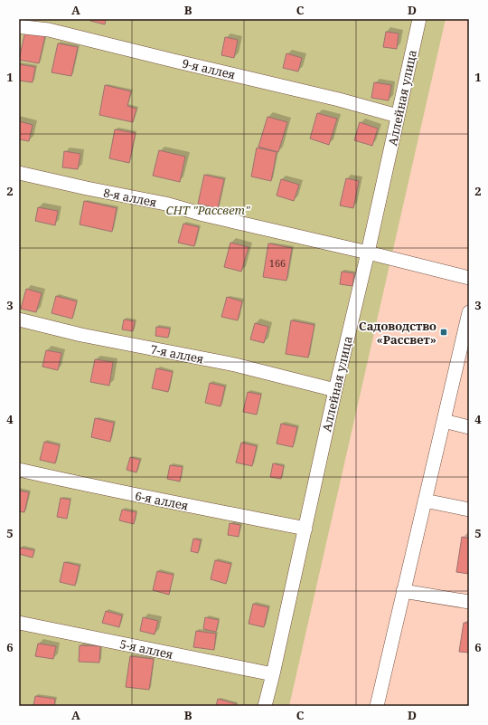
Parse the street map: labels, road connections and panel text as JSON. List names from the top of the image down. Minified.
{"streets":{"street":["9-я аллея","Аллейная улица","8-я аллея","7-я аллея","6-я аллея","5-я аллея"]},"crossings":[["9-я аллея","Аллейная улица"],["Аллейная улица","8-я аллея"],["Аллейная улица","7-я аллея"],["Аллейная улица","6-я аллея"],["Аллейная улица","5-я аллея"]],"parks":["СНТ \"Рассвет\""],"places":{"transit":["Садоводство «Рассвет»"]},"house_numbers":["166"],"grid":{"columns":["A","B","C","D"],"rows":["1","2","3","4","5","6"]}}
